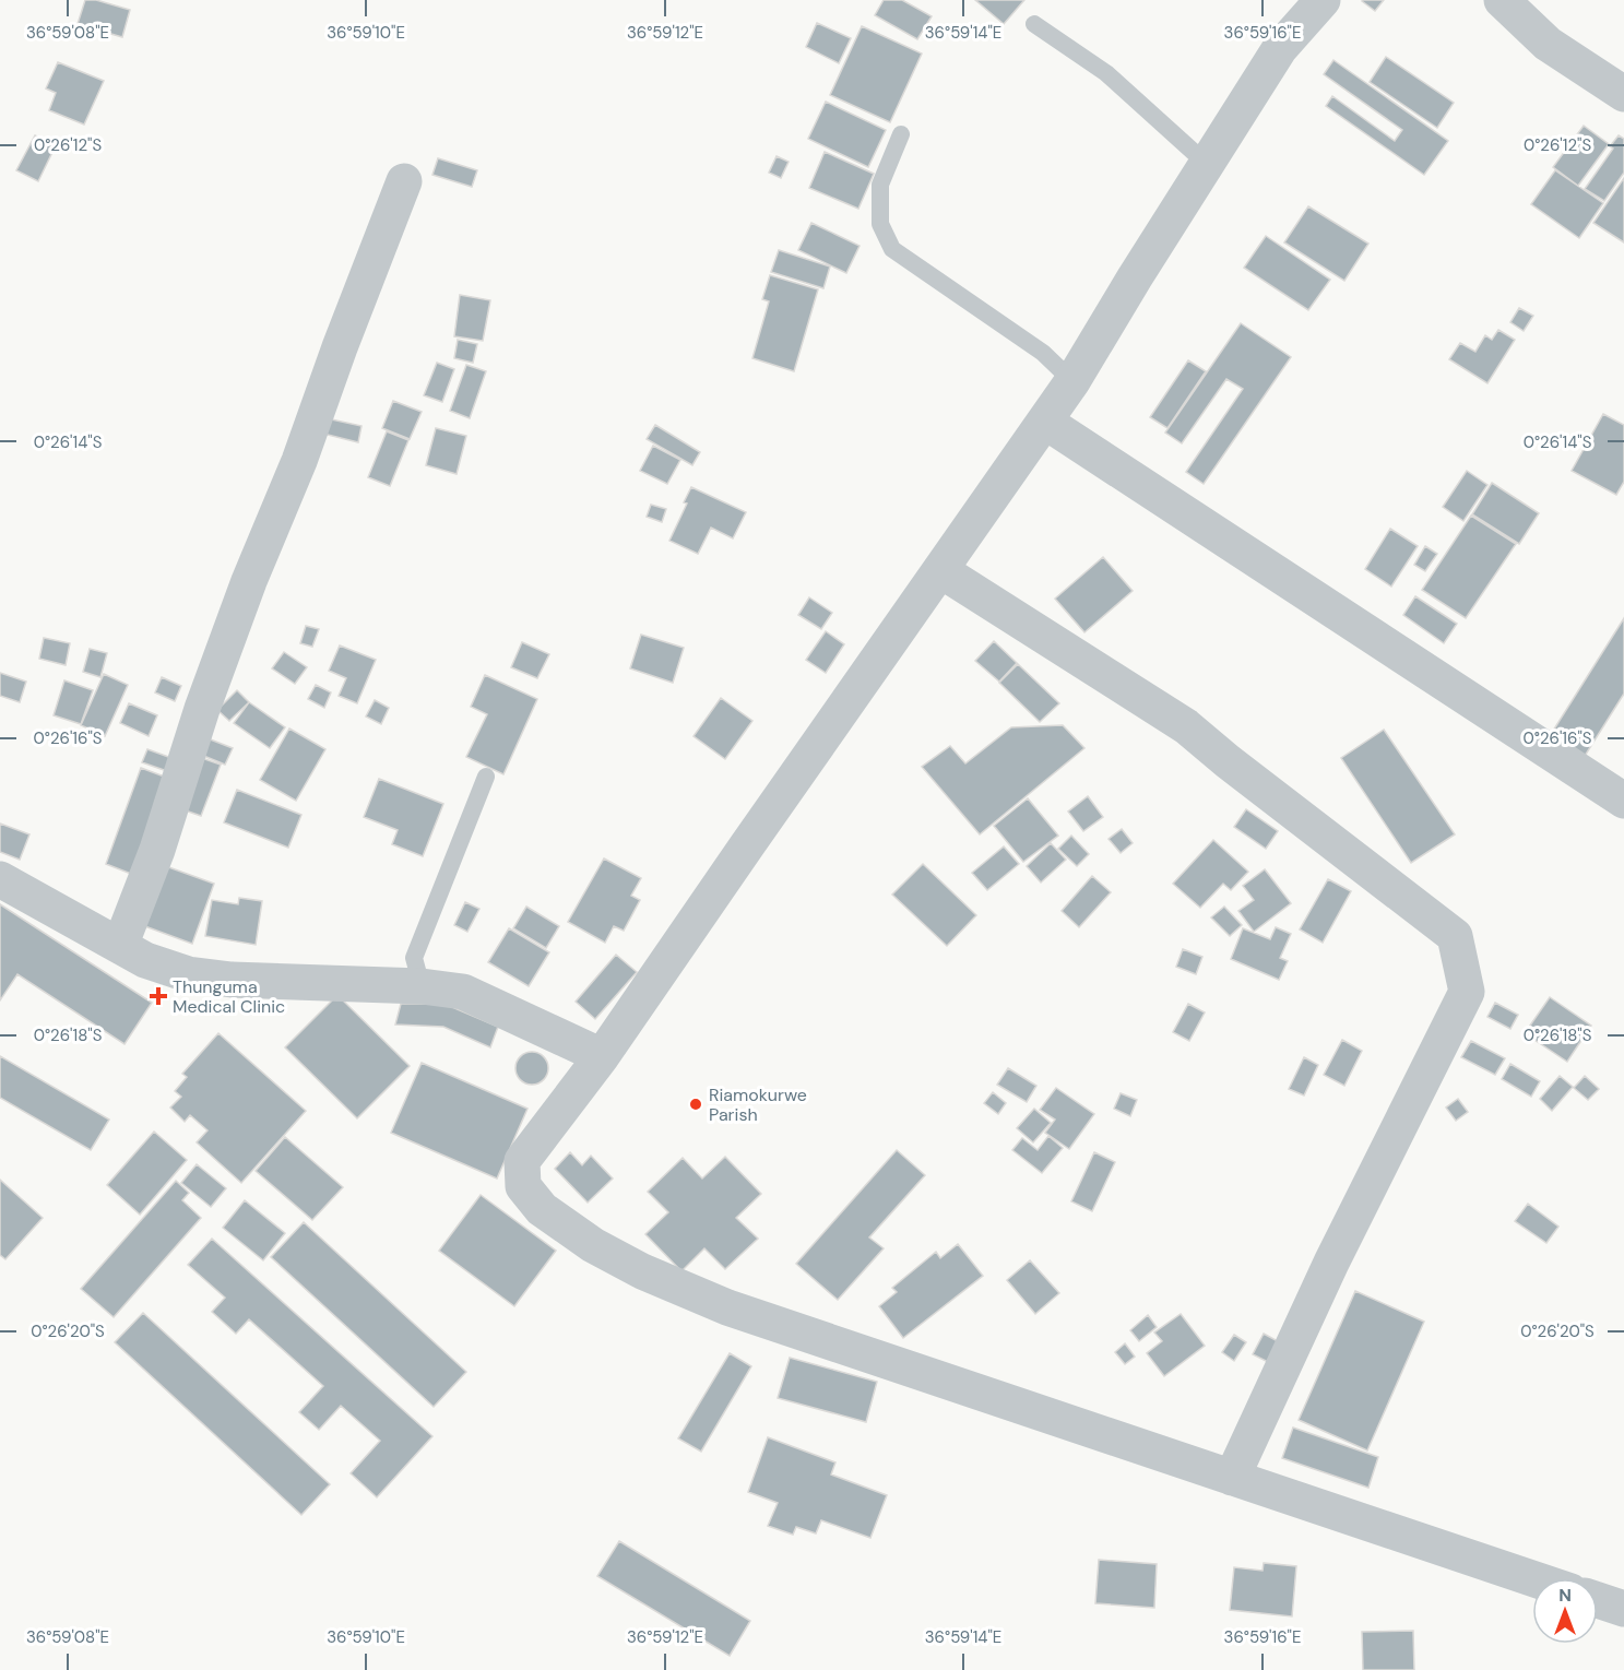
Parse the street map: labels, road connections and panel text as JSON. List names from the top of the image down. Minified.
{"places":{"health":["Thunguma Medical Clinic"],"other":["Riamokurwe Parish"]},"north":"top","coordinates":["36°59'08\"E","36°59'10\"E","36°59'12\"E","36°59'14\"E","36°59'16\"E","0°26'12\"S","0°26'14\"S","0°26'16\"S","0°26'18\"S","0°26'20\"S"]}
